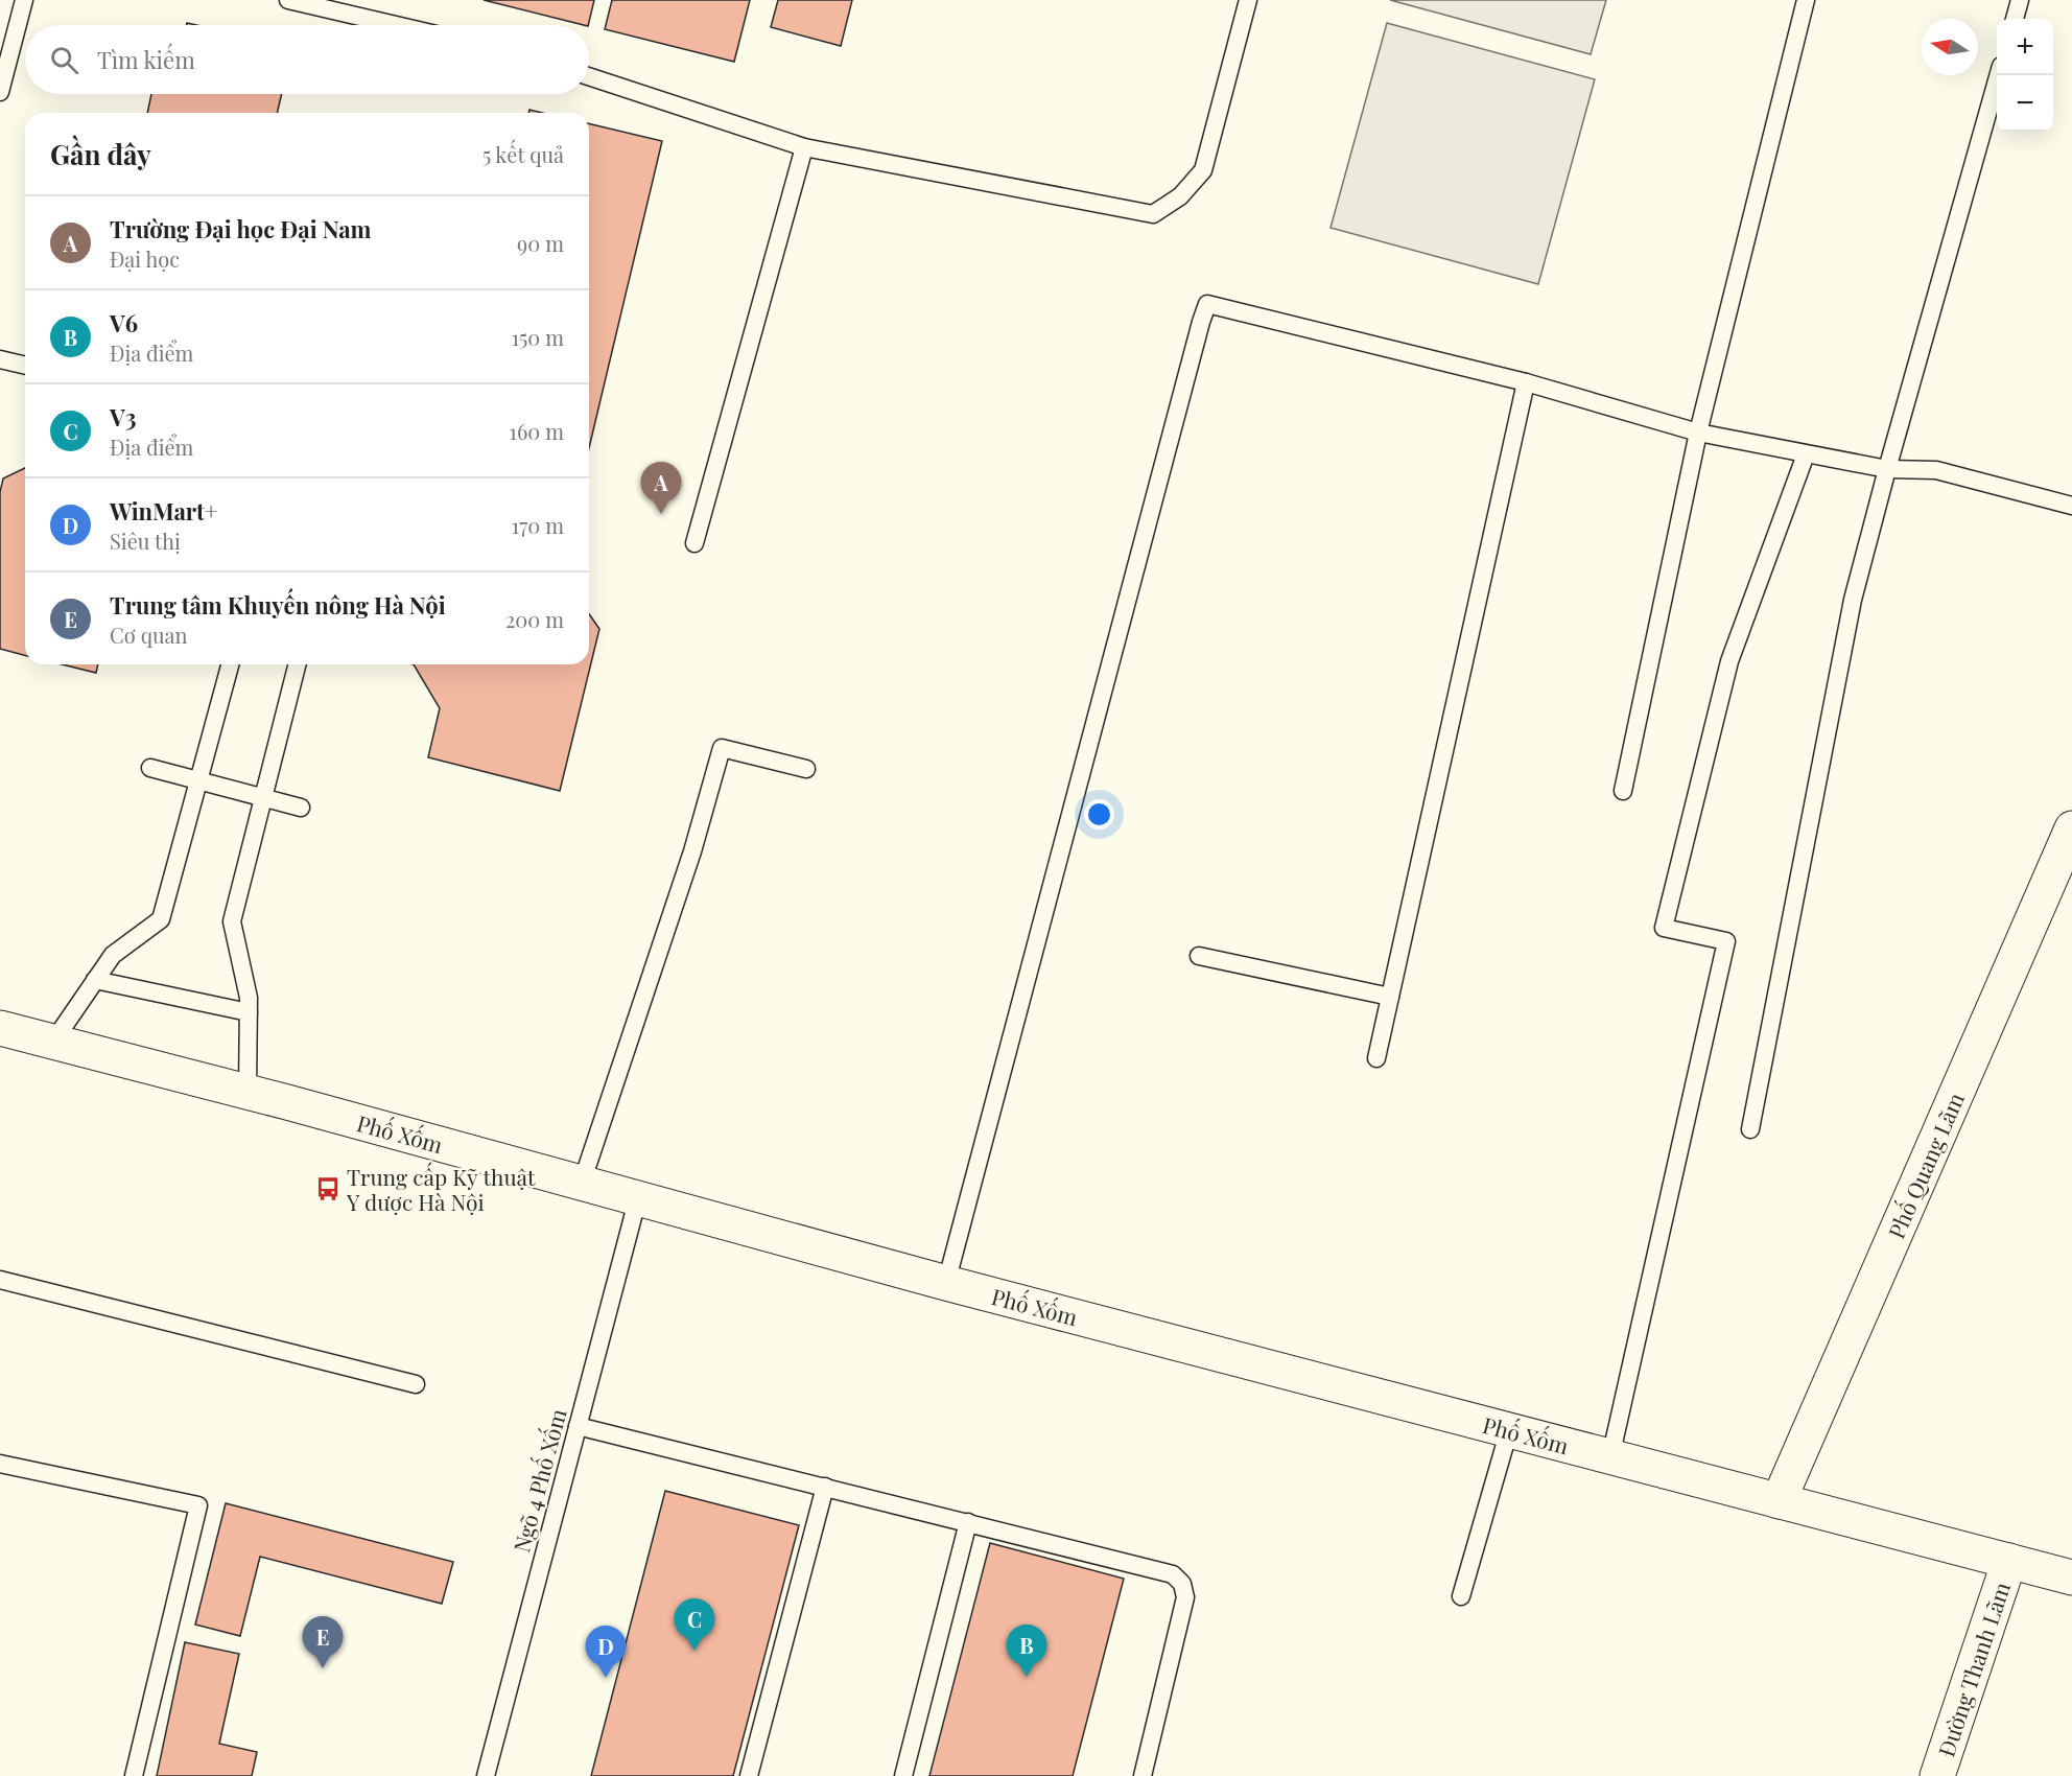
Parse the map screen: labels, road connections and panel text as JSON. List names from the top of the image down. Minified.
{"streets":{"main road":["Phố Xốm","Phố Quang Lãm","Đường Thanh Lãm"],"lane":["Ngõ 4 Phố Xốm"]},"crossings":[["Phố Xốm","Phố Quang Lãm"],["Phố Xốm","Ngõ 4 Phố Xốm"],["Phố Xốm","Đường Thanh Lãm"]],"places":{"bus stop":["Trung cấp Kỹ thuật Y dược Hà Nội"]},"north":"left","page":{"map_buttons":["+","−"],"search":"Tìm kiếm","heading":["Gần đây","5 kết quả"],"list":[{"mark":"A","name":"Trường Đại học Đại Nam","note":"Đại học","value":"90 m"},{"mark":"B","name":"V6","note":"Địa điểm","value":"150 m"},{"mark":"C","name":"V3","note":"Địa điểm","value":"160 m"},{"mark":"D","name":"WinMart+","note":"Siêu thị","value":"170 m"},{"mark":"E","name":"Trung tâm Khuyến nông Hà Nội","note":"Cơ quan","value":"200 m"}],"pins":["A","C","E","B","D"]}}
